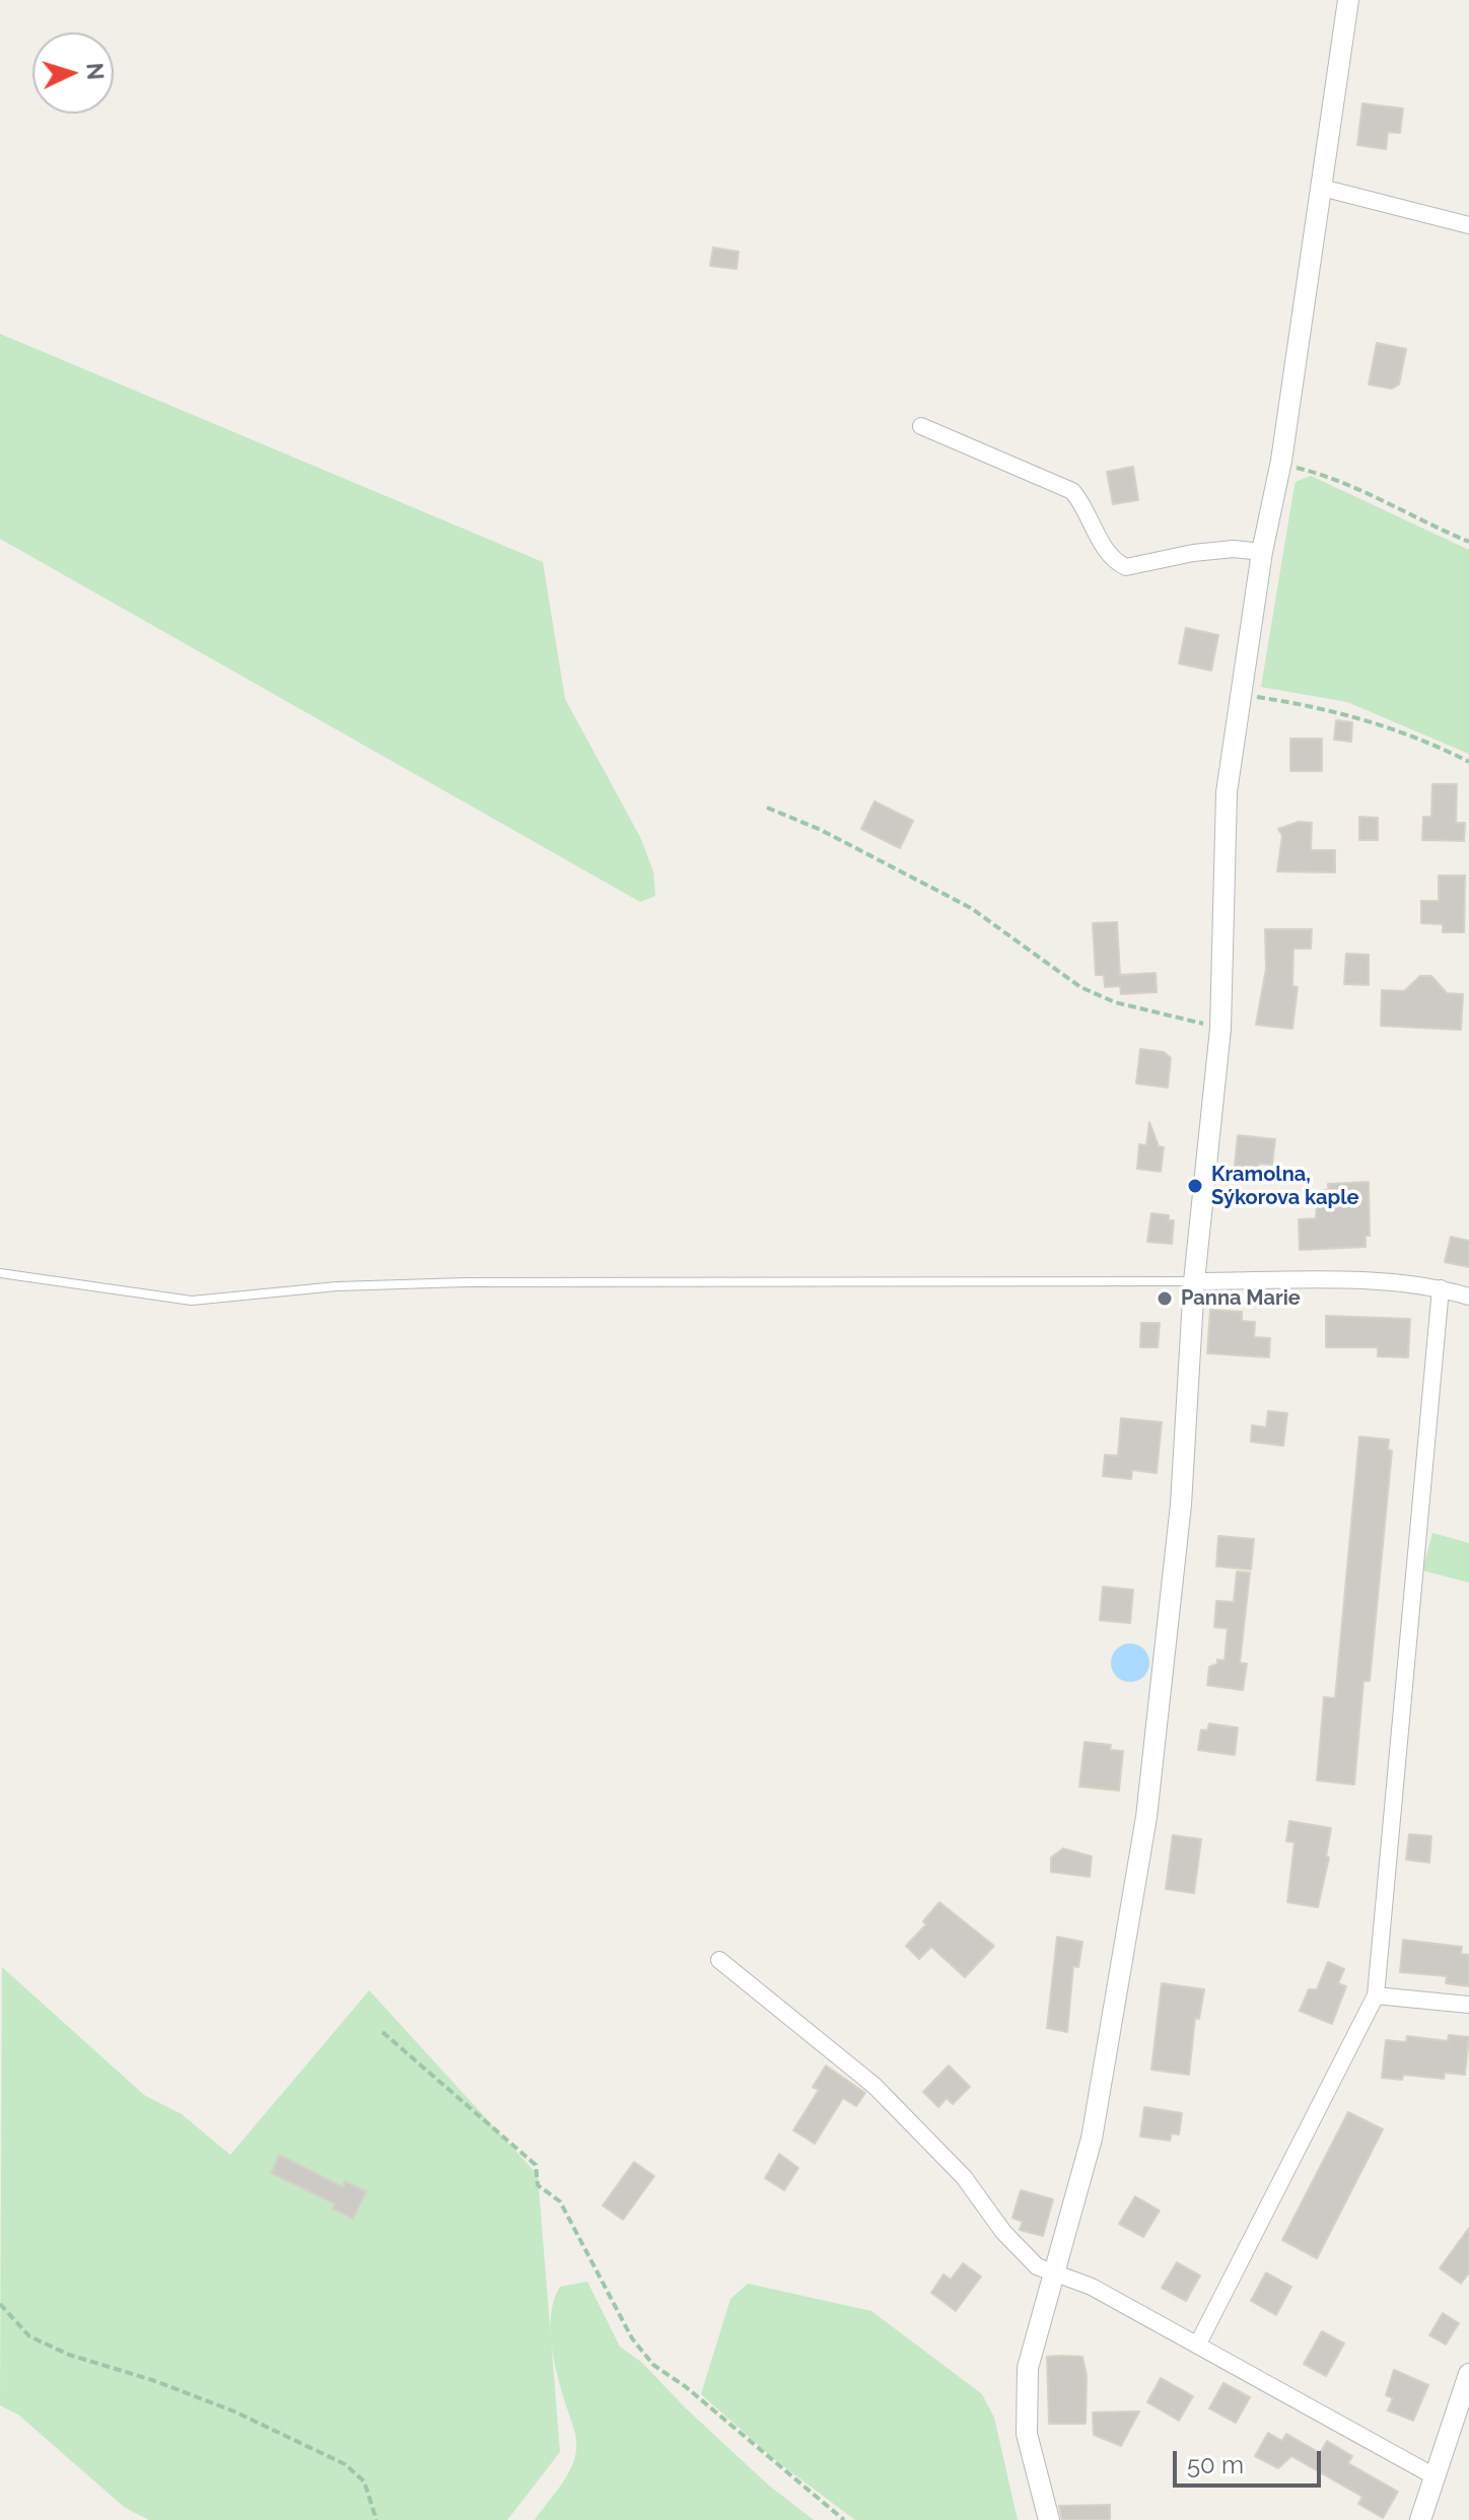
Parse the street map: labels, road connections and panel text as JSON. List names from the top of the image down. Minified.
{"places":["Kramolna, Sýkorova kaple","Panna Marie"],"scale_bar":"50 m","north":"right"}
